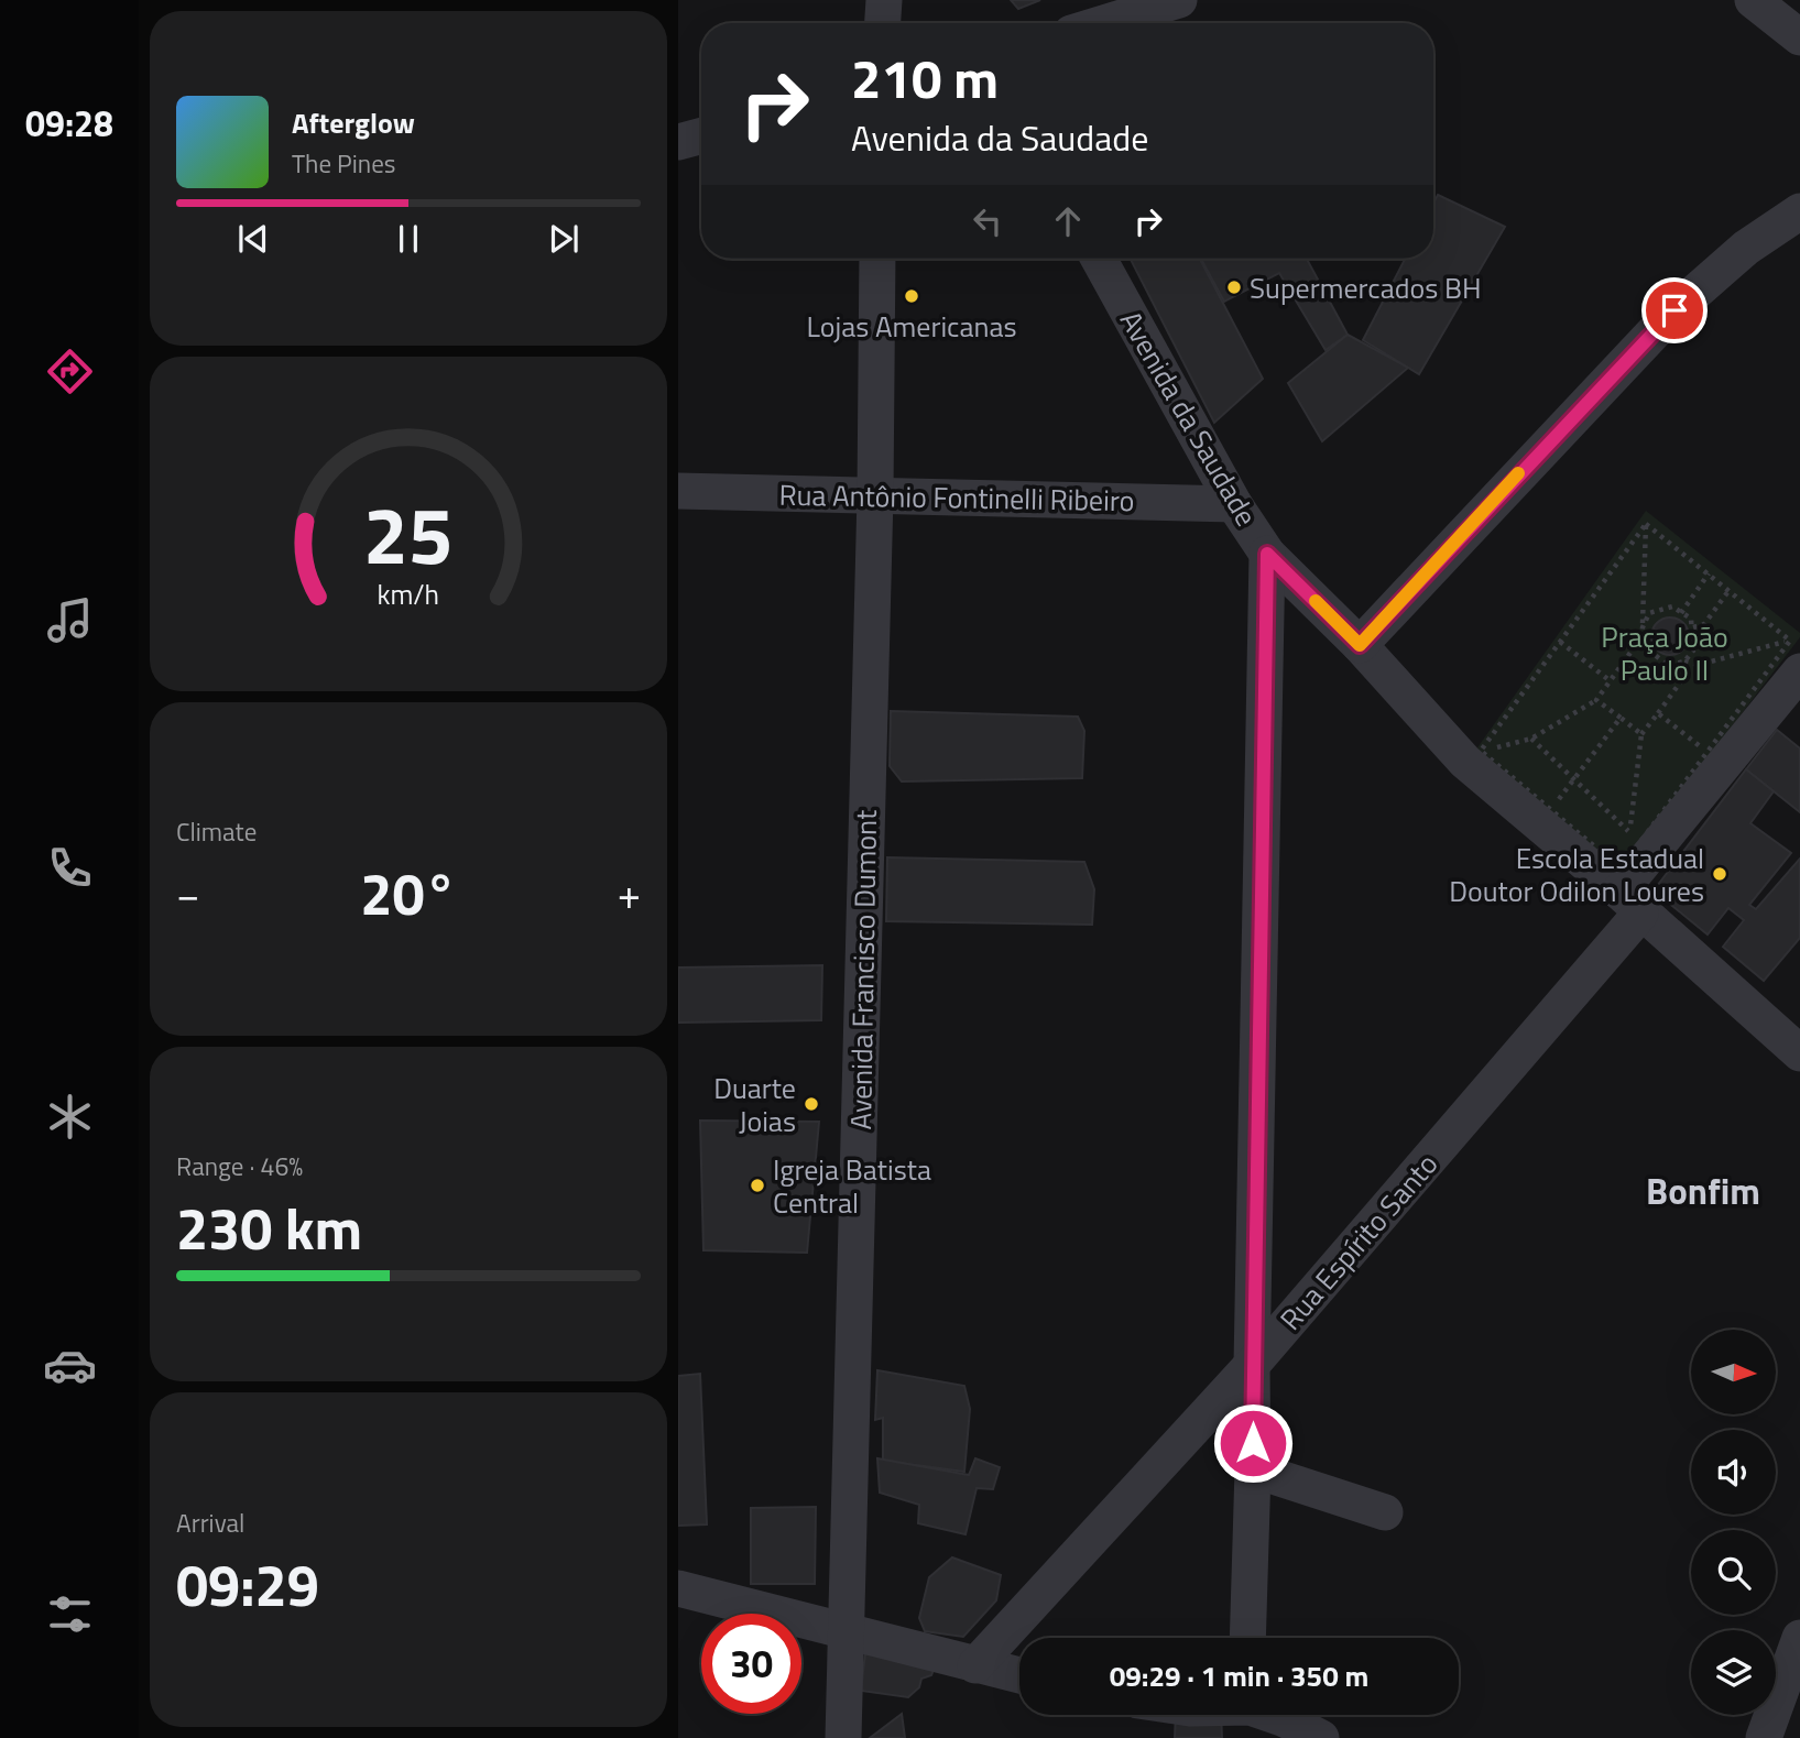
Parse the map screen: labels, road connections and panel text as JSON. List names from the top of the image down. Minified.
{"streets":{"street":["Avenida da Saudade","Rua Antônio Fontinelli Ribeiro","Avenida Francisco Dumont","Rua Espírito Santo"]},"crossings":[["Avenida da Saudade","Rua Antônio Fontinelli Ribeiro"],["Avenida da Saudade","Rua Espírito Santo"],["Rua Antônio Fontinelli Ribeiro","Avenida Francisco Dumont"]],"districts":["Bonfim"],"parks":["Praça João Paulo II"],"places":["Supermercados BH","Lojas Americanas","Escola Estadual Doutor Odilon Loures","Duarte Joias","Igreja Batista Central"],"north":"right","page":{"tabs":"09:28","turn":["210 m","Avenida da Saudade"],"song":["Afterglow","The Pines"],"tile":["Climate",["Range · 46%","230 km"],["Arrival","09:29"]],"heat":["−","20°","+"],"limit":"30","trip":"09:29 · 1 min · 350 m","gauge":["25","km/h"]}}
